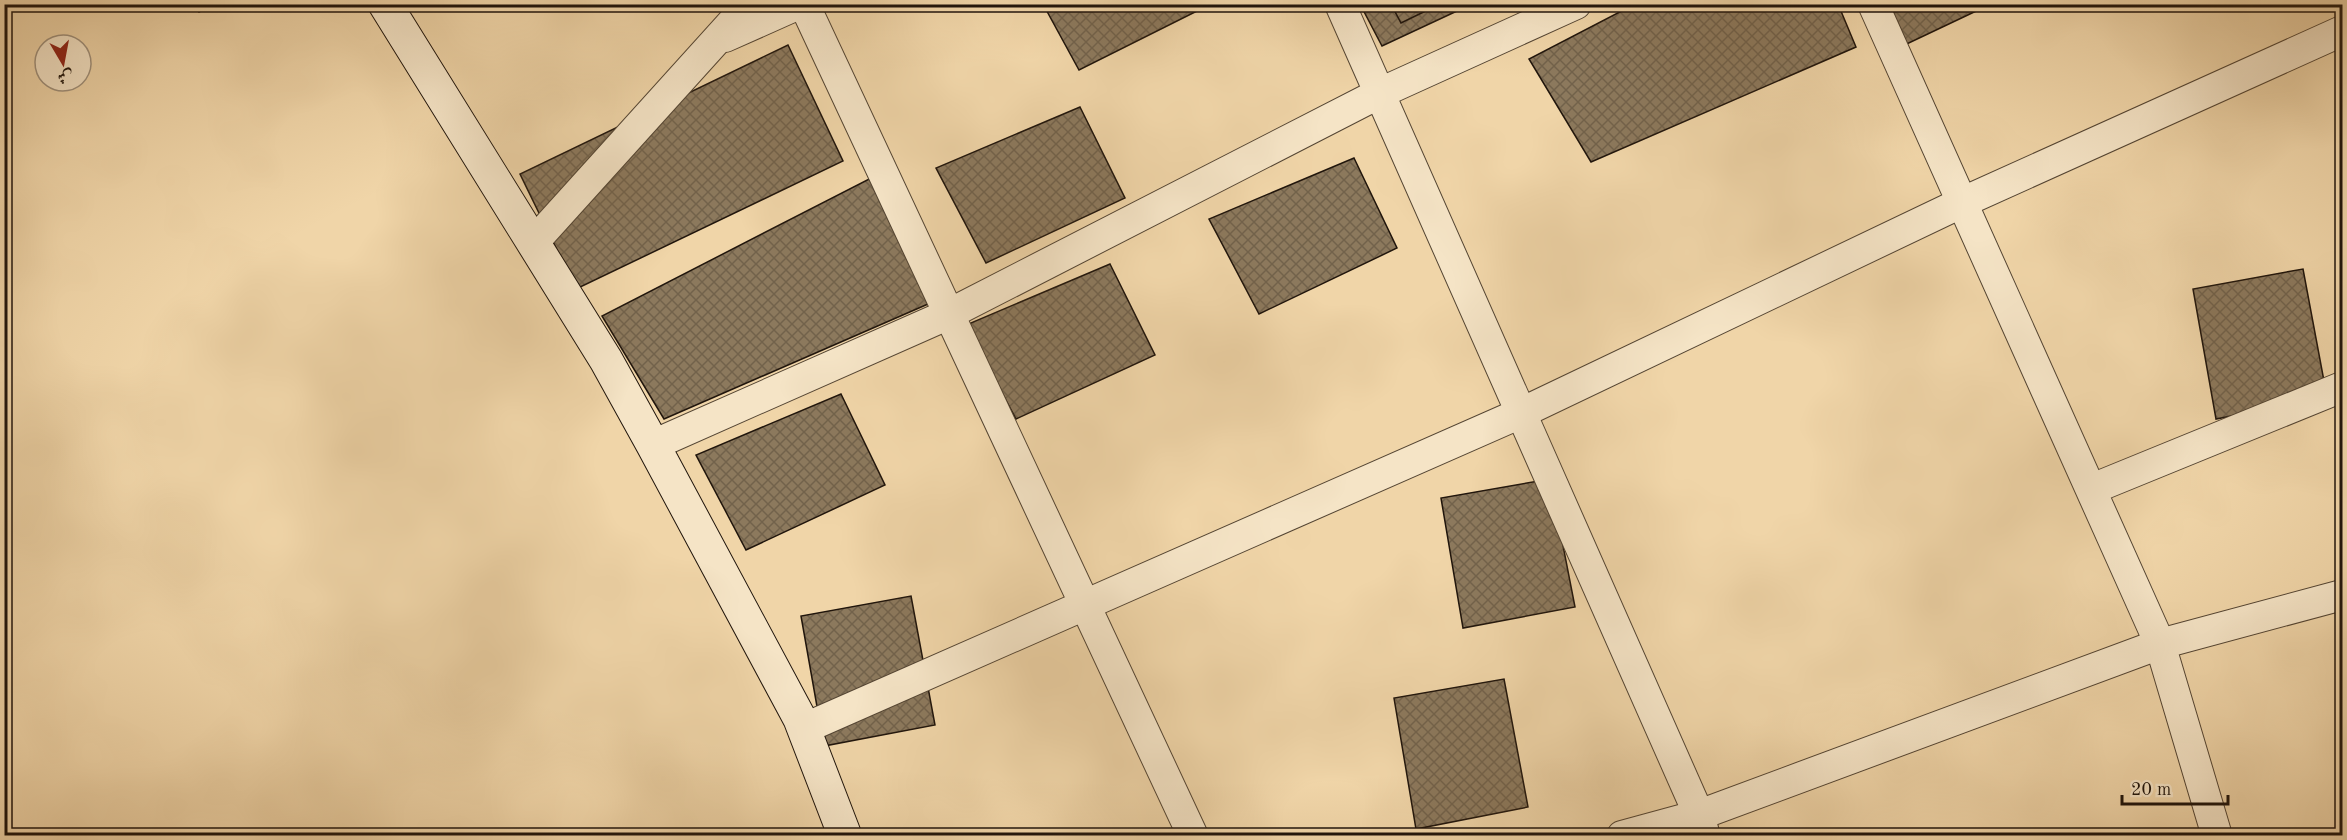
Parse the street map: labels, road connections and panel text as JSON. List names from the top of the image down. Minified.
{"scale_bar":"20 m","north":"bottom"}
